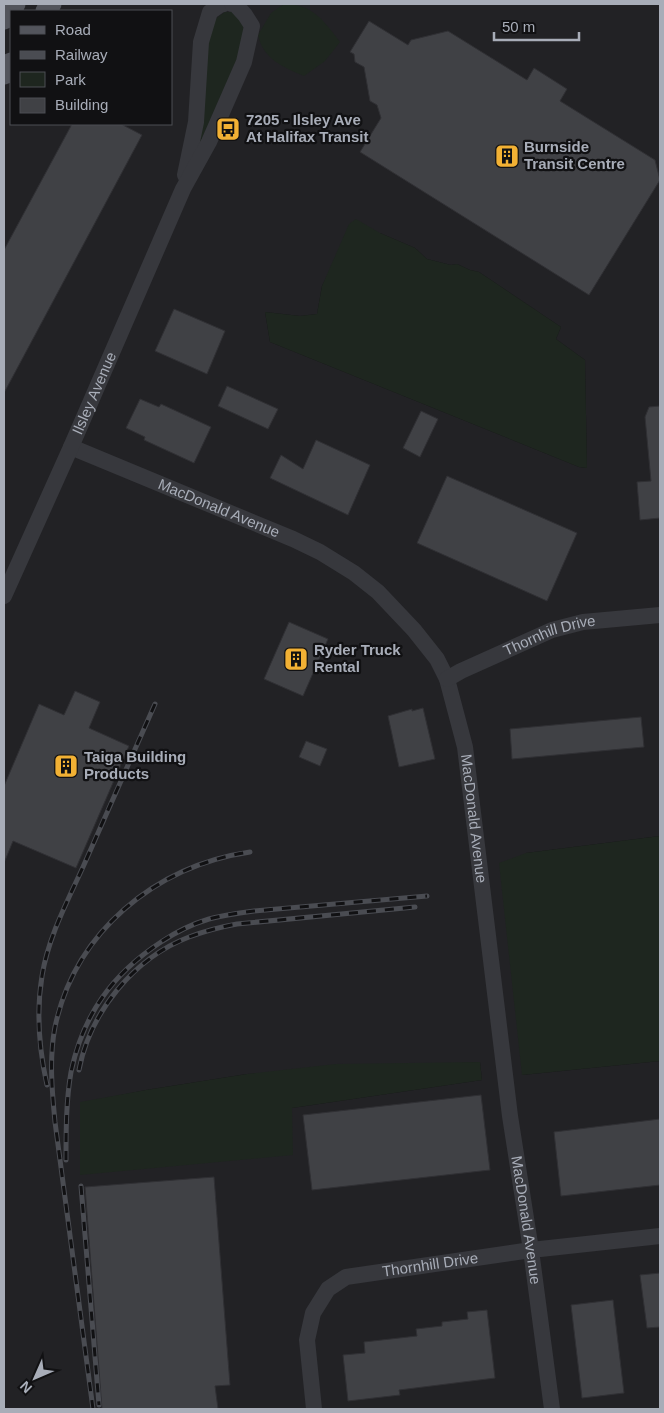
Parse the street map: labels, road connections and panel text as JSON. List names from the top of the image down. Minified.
{"streets":{"street":["Ilsley Avenue","MacDonald Avenue","Thornhill Drive"]},"crossings":[["Ilsley Avenue","MacDonald Avenue"],["MacDonald Avenue","Thornhill Drive"]],"places":{"bus stop":["7205 - Ilsley Ave At Halifax Transit"],"building":["Burnside Transit Centre","Ryder Truck Rental","Taiga Building Products"]},"legend":["Road","Railway","Park","Building"],"scale_bar":"50 m","north":"bottom left"}
